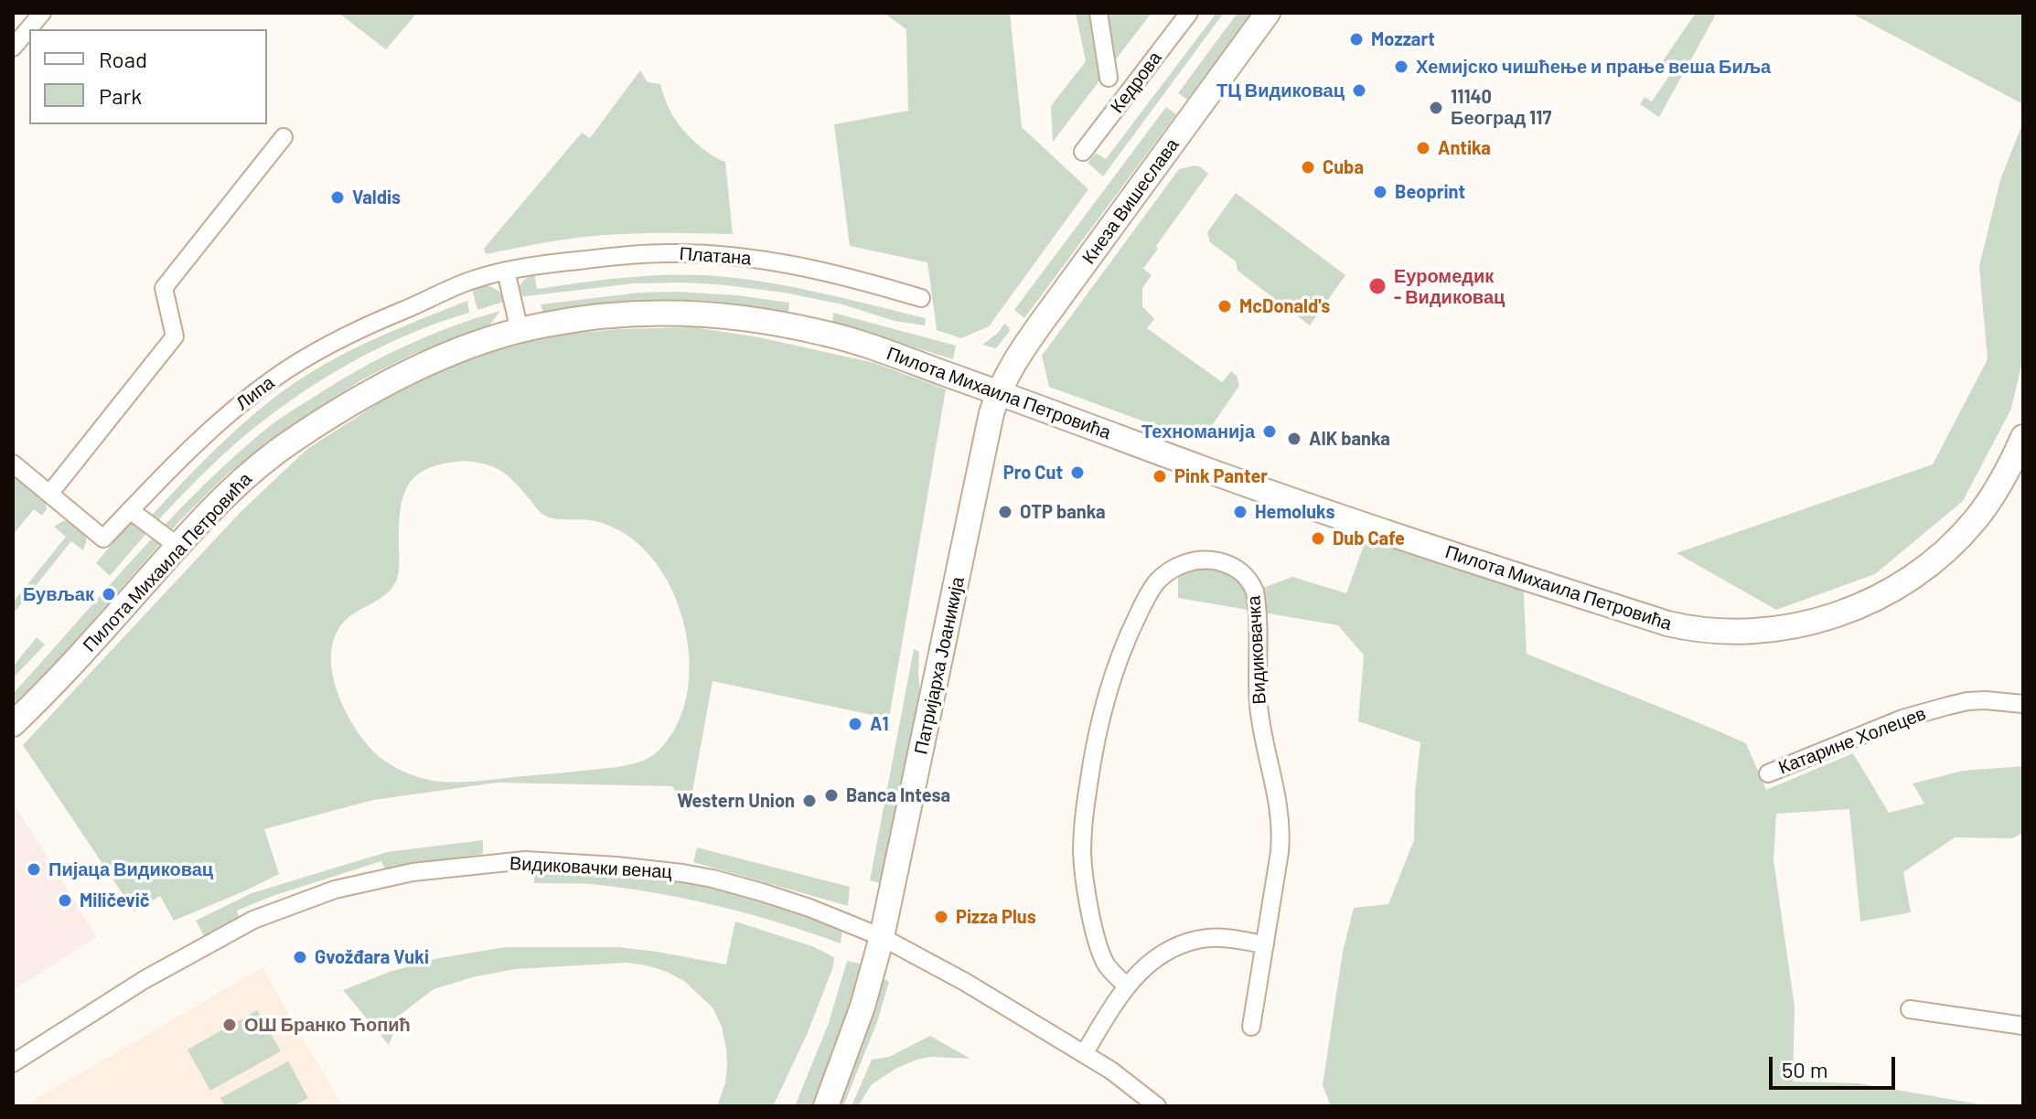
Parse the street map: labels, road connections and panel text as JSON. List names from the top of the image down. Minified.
{"streets":{"main road":["Кнеза Вишеслава","Пилота Михаила Петровића","Патријарха Јоаникија"],"street":["Кедрова","Платана","Липа","Видиковачка","Катарине Холецев","Видиковачки венац"]},"crossings":[["Кнеза Вишеслава","Пилота Михаила Петровића"],["Кнеза Вишеслава","Патријарха Јоаникија"],["Платана","Липа"],["Пилота Михаила Петровића","Патријарха Јоаникија"],["Патријарха Јоаникија","Видиковачки венац"]],"places":["Mozzart","Хемијско чишћење и прање веша Биља","ТЦ Видиковац","11140 Београд 117","Antika","Cuba","Beoprint","Valdis","Еуромедик - Видиковац","McDonald's","Техноманија","AIK banka","Pro Cut","Pink Panter","OTP banka","Hemoluks","Dub Cafe","Бувљак","A1","Banca Intesa","Western Union","Пијаца Видиковац","Miličevič","Pizza Plus","Gvožđara Vuki","ОШ Бранко Ћопић"],"legend":["Road","Park"],"scale_bar":"50 m"}
